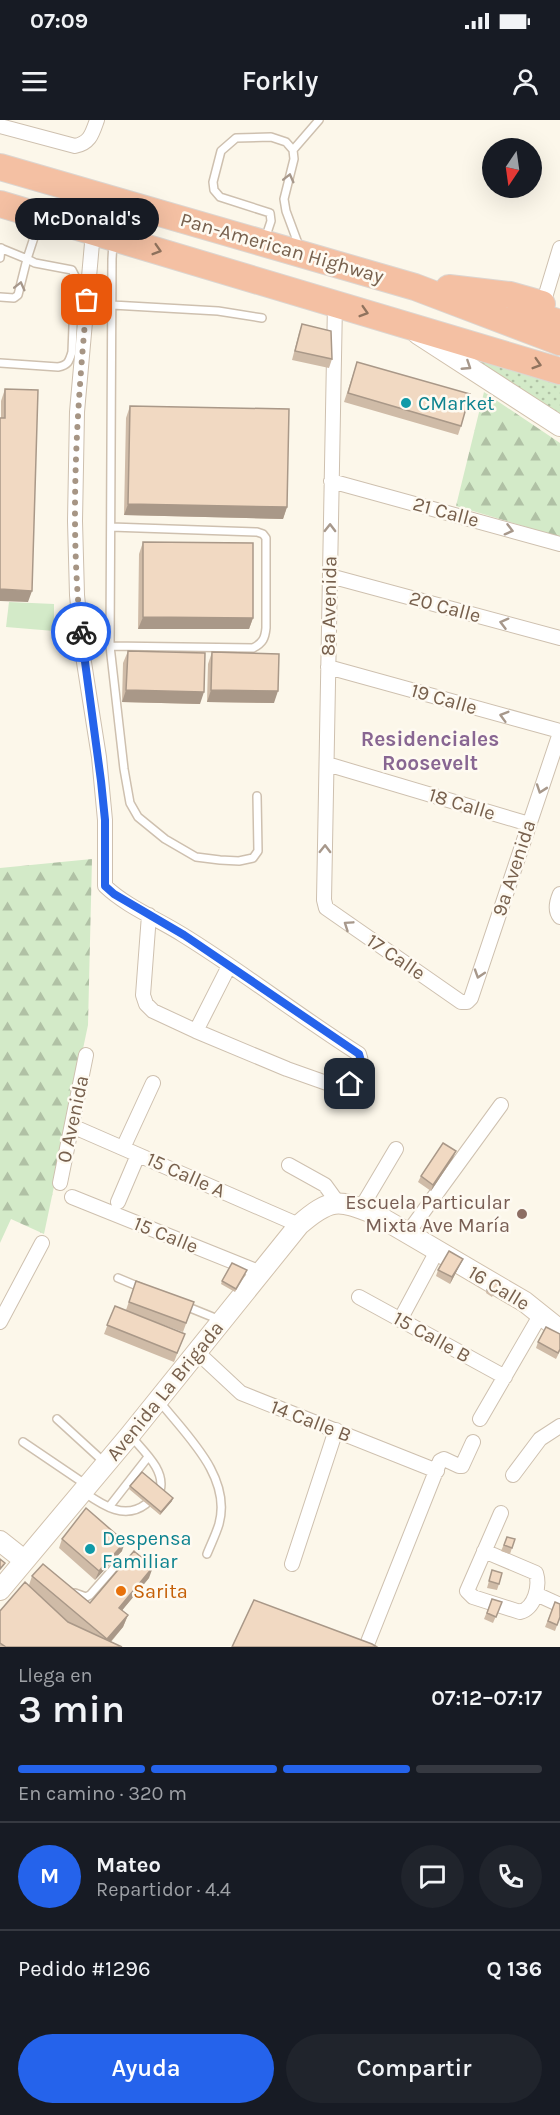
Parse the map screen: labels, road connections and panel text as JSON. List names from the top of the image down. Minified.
{"streets":{"highway":["Pan-American Highway"],"main road":["16 Calle","Avenida La Brigada"],"street":["21 Calle","8a Avenida","20 Calle","19 Calle","18 Calle","9a Avenida","17 Calle","0 Avenida","15 Calle A","15 Calle","15 Calle B","14 Calle B"]},"crossings":[["Pan-American Highway","8a Avenida"],["21 Calle","8a Avenida"],["8a Avenida","20 Calle"],["8a Avenida","19 Calle"],["8a Avenida","18 Calle"],["8a Avenida","17 Calle"],["19 Calle","9a Avenida"],["18 Calle","9a Avenida"],["9a Avenida","17 Calle"],["0 Avenida","15 Calle A"],["15 Calle A","Avenida La Brigada"],["15 Calle","Avenida La Brigada"],["16 Calle","Avenida La Brigada"],["Avenida La Brigada","14 Calle B"]],"one_way":["21 Calle","8a Avenida","20 Calle","19 Calle","9a Avenida","17 Calle"],"districts":["Residenciales Roosevelt"],"places":["McDonald's","CMarket","Escuela Particular Mixta Ave María","Despensa Familiar","Sarita"],"north":"bottom","page":{"status":"07:09","header":"Forkly","bubble":"McDonald's","heading":["3 min","Llega en","07:12–07:17"],"panel":["Mateo","Repartidor · 4.4","Pedido #1296","Q 136"],"bar":"En camino · 320 m","round":"M","buttons":["Ayuda","Compartir"]}}
